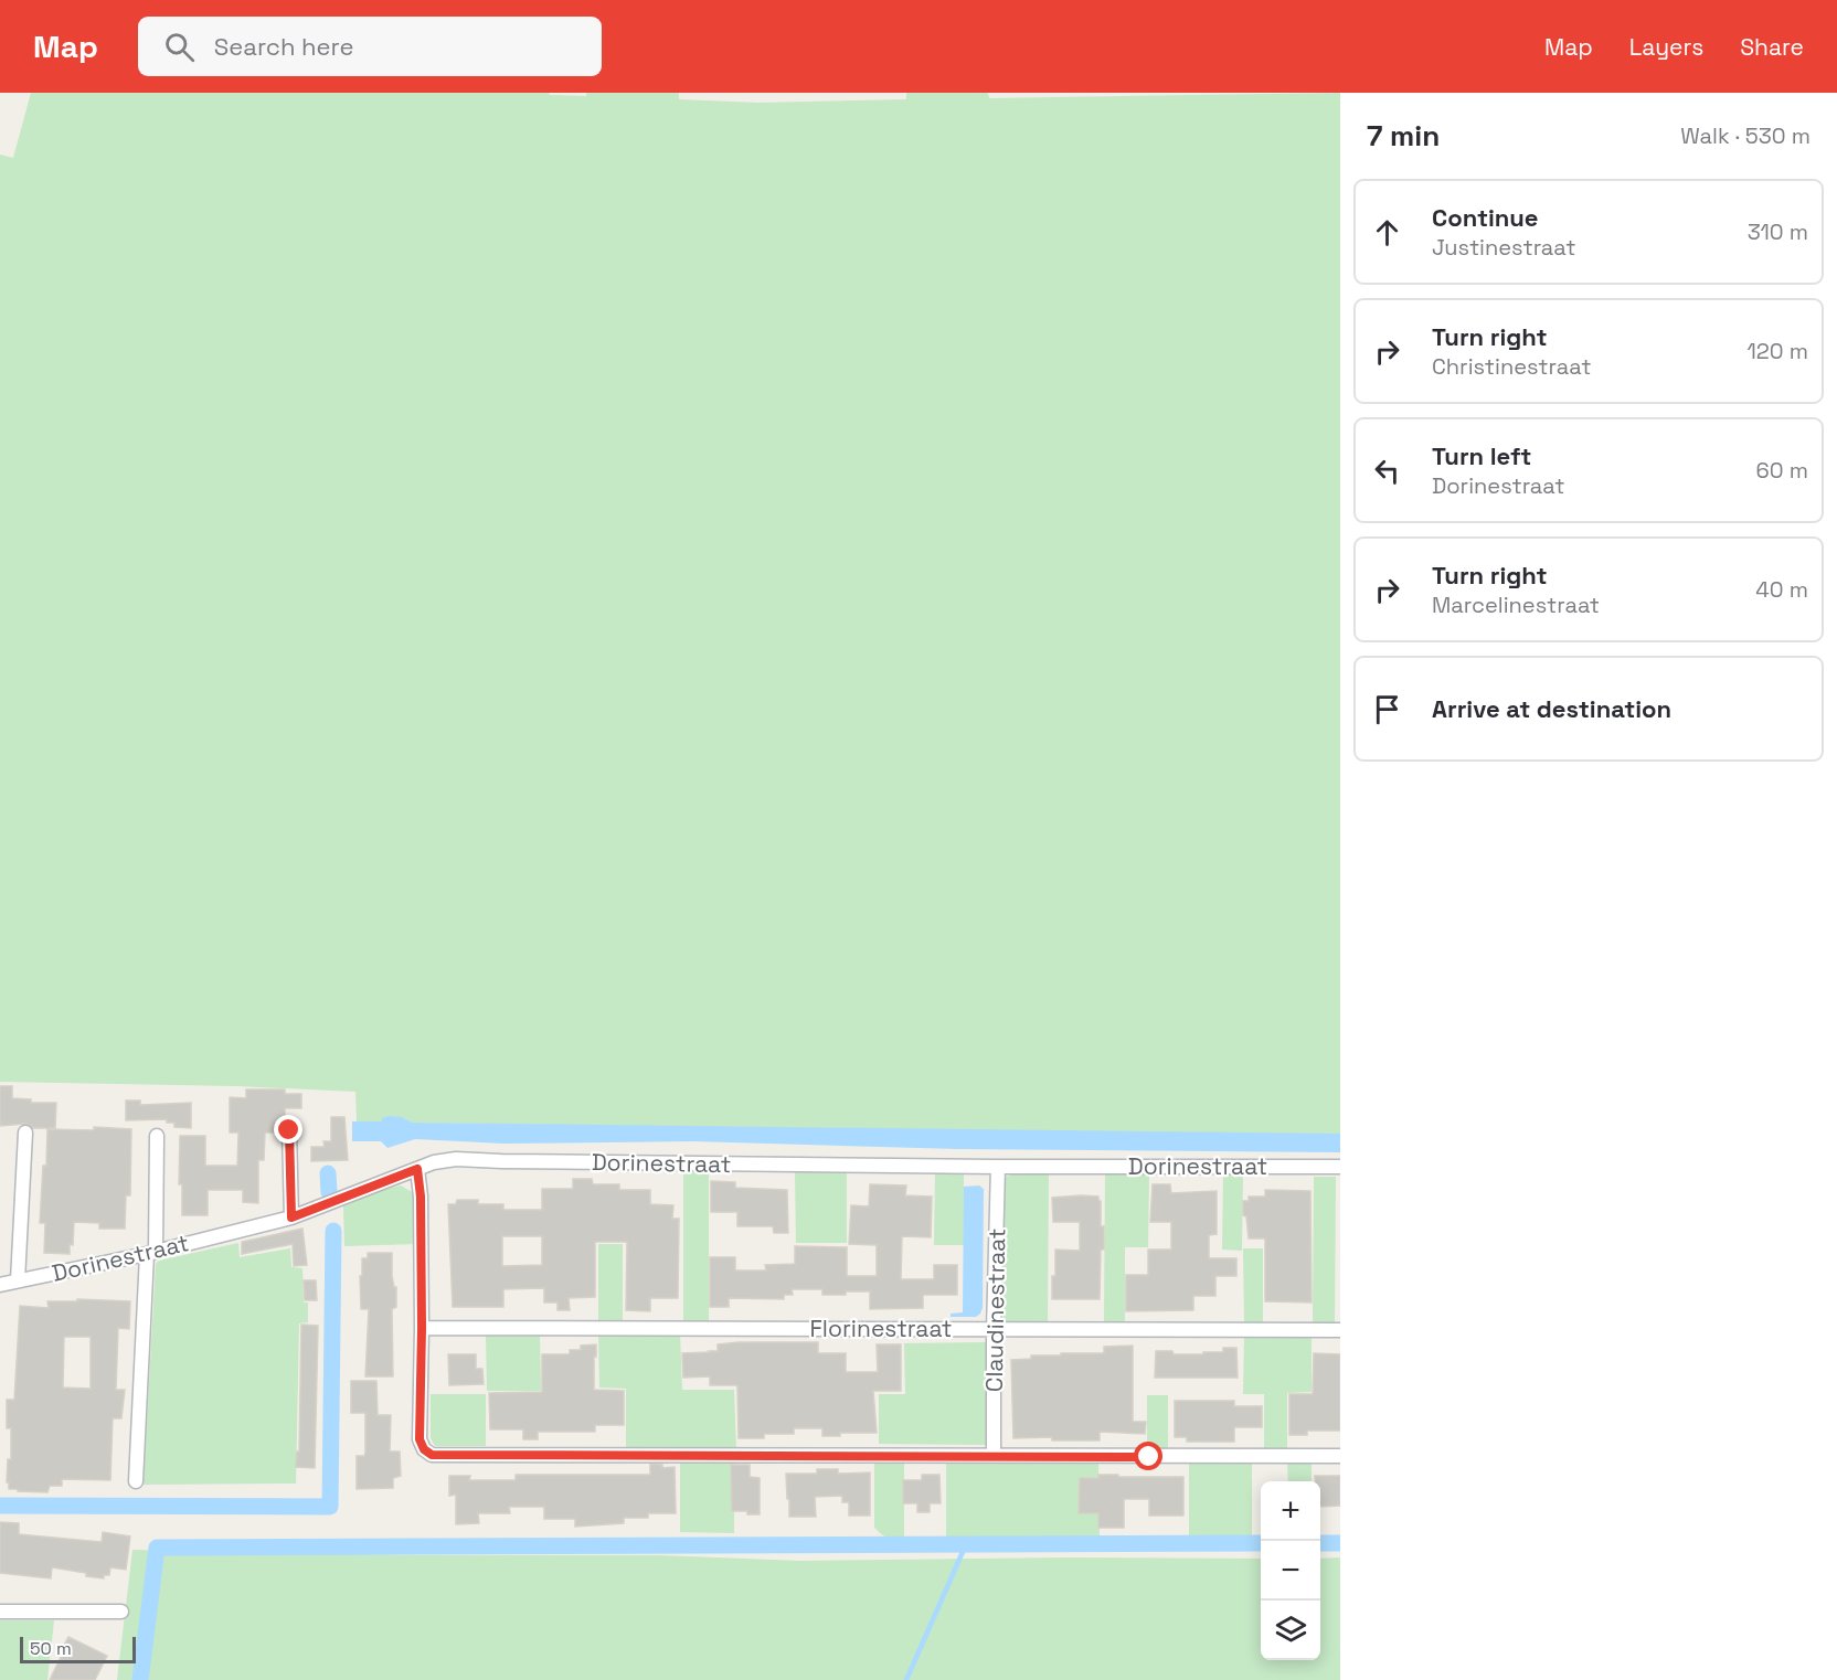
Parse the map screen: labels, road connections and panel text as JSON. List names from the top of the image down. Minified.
{"streets":{"street":["Dorinestraat","Claudinestraat","Florinestraat"]},"crossings":[["Dorinestraat","Claudinestraat"],["Claudinestraat","Florinestraat"]],"scale_bar":"50 m","page":{"header":"Map","search":"Search here","nav":["Map","Layers","Share"],"heading":["7 min","Walk · 530 m"],"list":[["Continue","Justinestraat","310 m"],["Turn right","Christinestraat","120 m"],["Turn left","Dorinestraat","60 m"],["Turn right","Marcelinestraat","40 m"],"Arrive at destination"],"map_buttons":["+","−"],"scale":"50 m"}}
